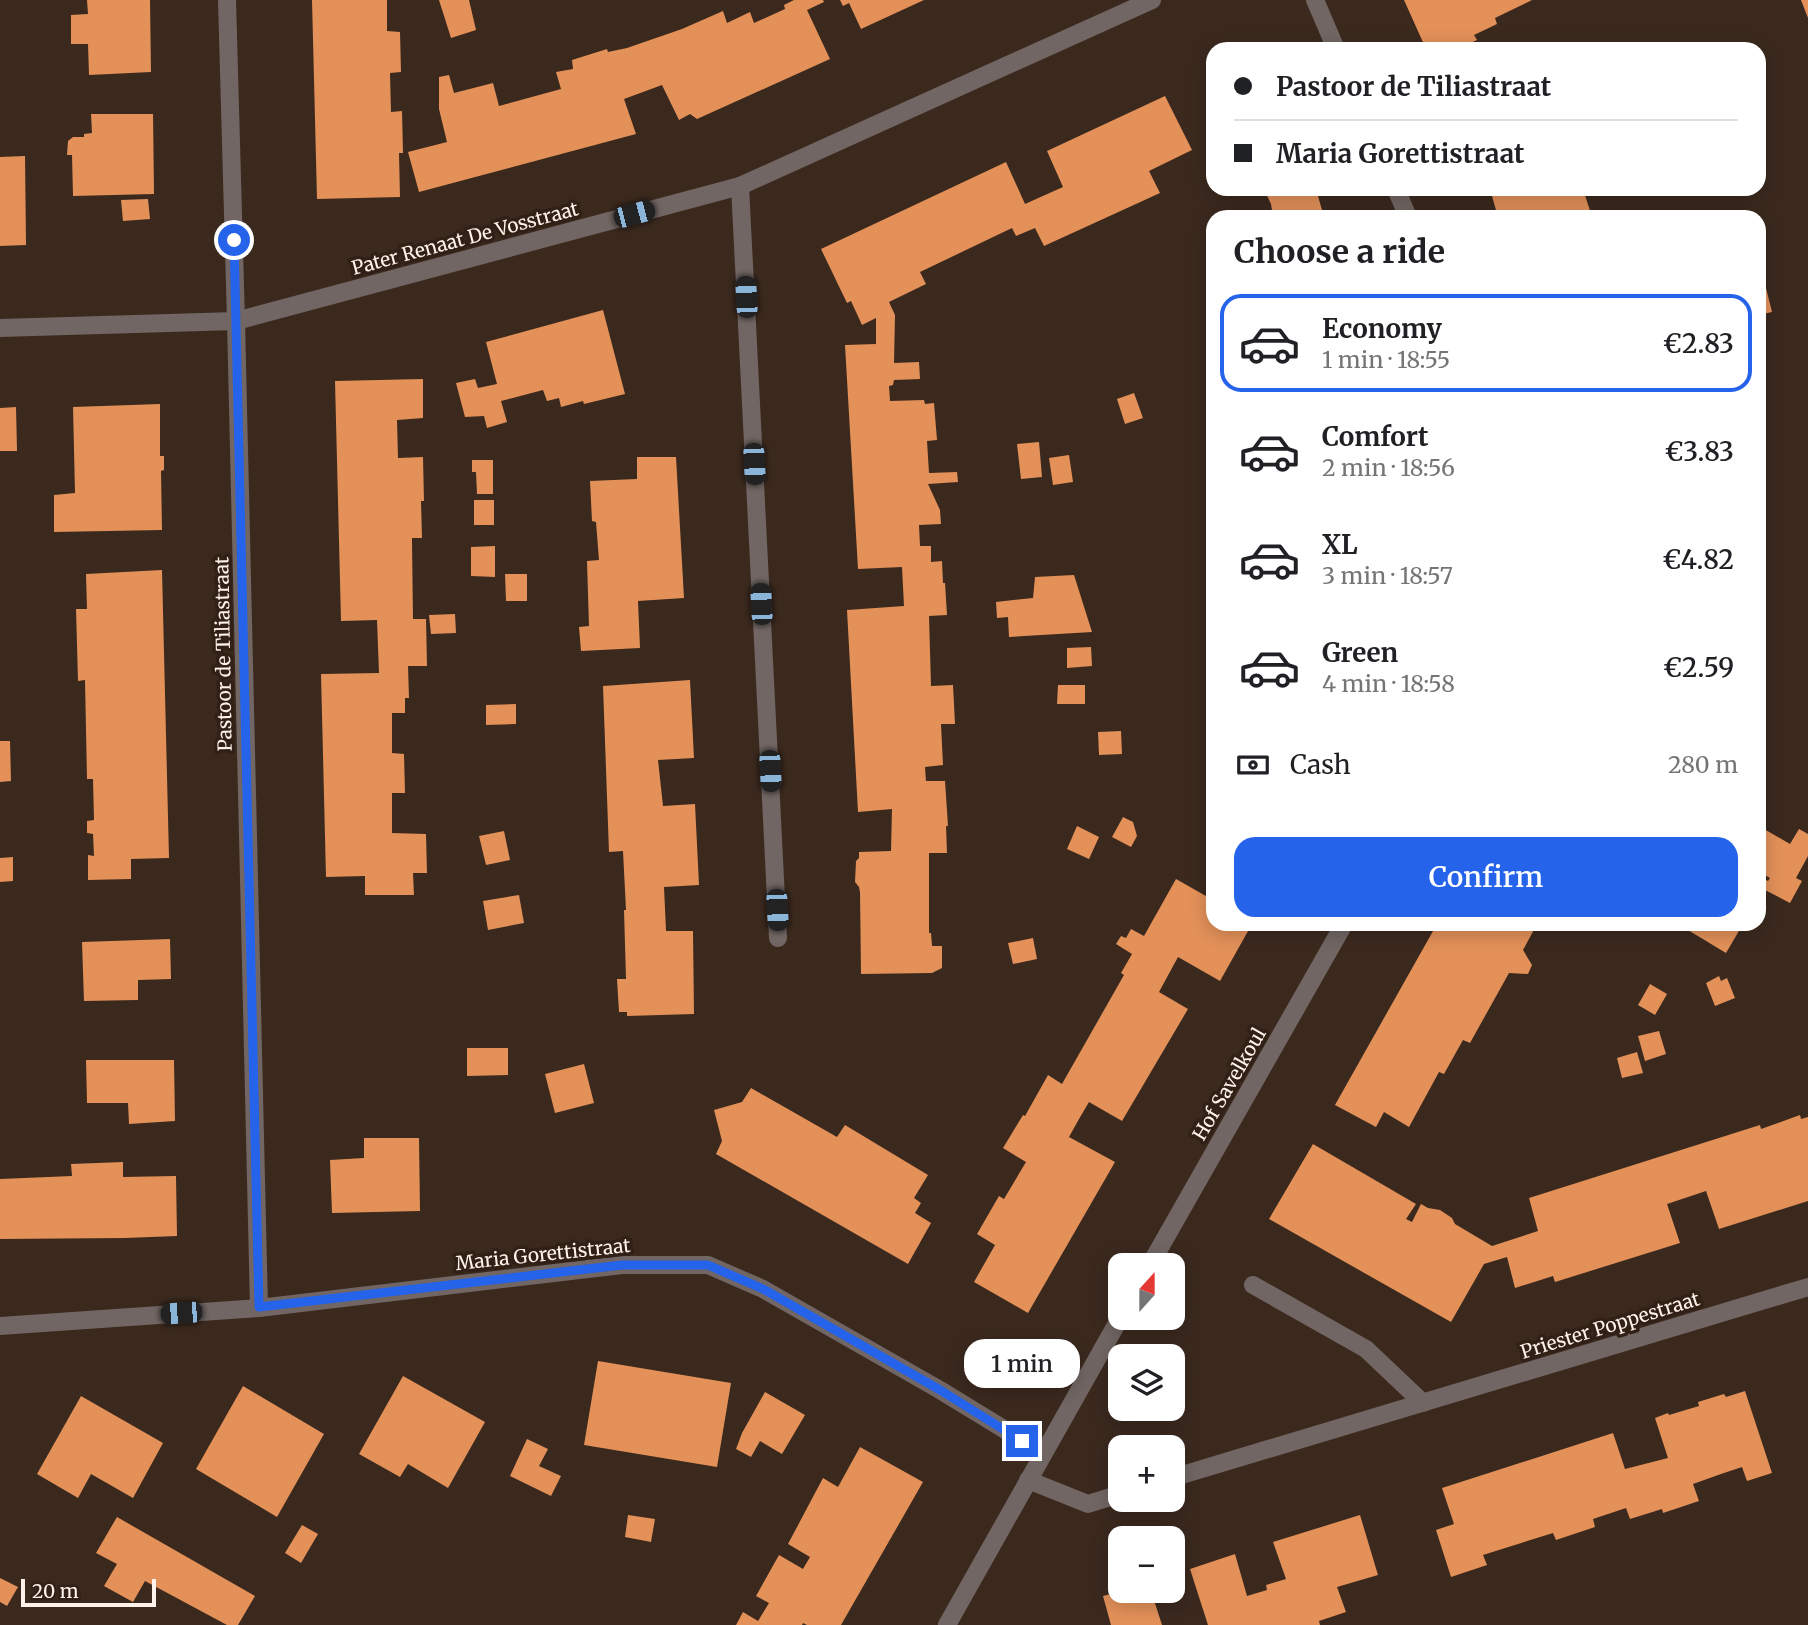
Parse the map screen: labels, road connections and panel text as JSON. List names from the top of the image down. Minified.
{"streets":{"street":["Pater Renaat De Vosstraat","Pastoor de Tiliastraat","Hof Savelkoul","Maria Gorettistraat","Priester Poppestraat"]},"crossings":[["Pater Renaat De Vosstraat","Pastoor de Tiliastraat"],["Pastoor de Tiliastraat","Maria Gorettistraat"]],"scale_bar":"20 m","north":"top","page":{"banner":["Pastoor de Tiliastraat","Maria Gorettistraat"],"heading":"Choose a ride","list":[{"name":"Economy","note":"1 min · 18:55","value":"€2.83"},{"name":"Comfort","note":"2 min · 18:56","value":"€3.83"},{"name":"XL","note":"3 min · 18:57","value":"€4.82"},{"name":"Green","note":"4 min · 18:58","value":"€2.59"}],"pay":["Cash","280 m"],"buttons":"Confirm","map_buttons":["+","−"],"bubble":"1 min","scale":"20 m"}}
